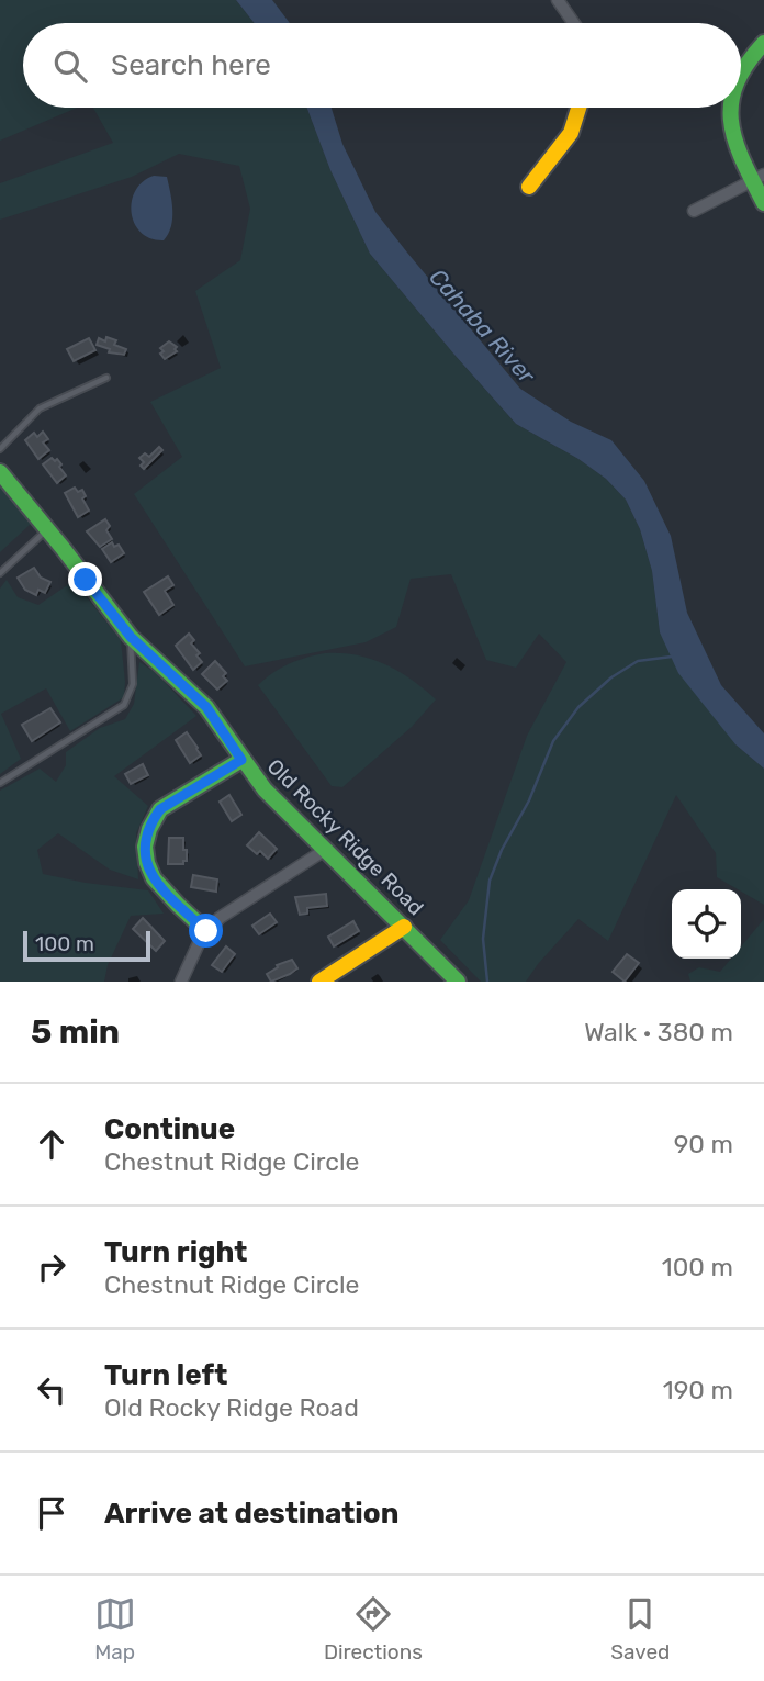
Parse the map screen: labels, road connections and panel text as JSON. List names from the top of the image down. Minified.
{"streets":{"street":["Old Rocky Ridge Road"]},"water":["Cahaba River"],"scale_bar":"100 m","page":{"search":"Search here","scale":"100 m","heading":["5 min","Walk · 380 m"],"list":[["Continue","Chestnut Ridge Circle","90 m"],["Turn right","Chestnut Ridge Circle","100 m"],["Turn left","Old Rocky Ridge Road","190 m"],"Arrive at destination"],"nav":["Map","Directions","Saved"]}}
